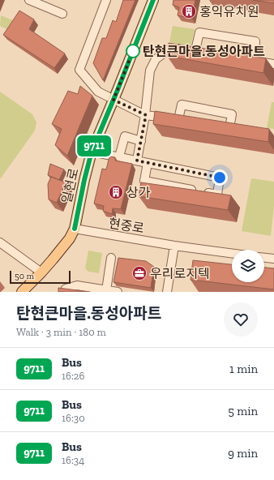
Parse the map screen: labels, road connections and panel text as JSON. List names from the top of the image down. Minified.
{"streets":{"main road":["일현로"],"street":["현중로"]},"crossings":[["일현로","현중로"]],"places":{"building":["홍익유치원","상가"],"other":["탄현큰마을.동성아파트"],"office":["우리로지텍"]},"lines":["bus line 9711"],"scale_bar":"50 m","page":{"on_map":"9711","scale":"50 m","heading":["탄현큰마을.동성아파트","Walk · 3 min · 180 m"],"list":[{"mark":"9711","name":"Bus","note":"16:26","value":"1 min"},{"mark":"9711","name":"Bus","note":"16:30","value":"5 min"},{"mark":"9711","name":"Bus","note":"16:34","value":"9 min"}]}}
